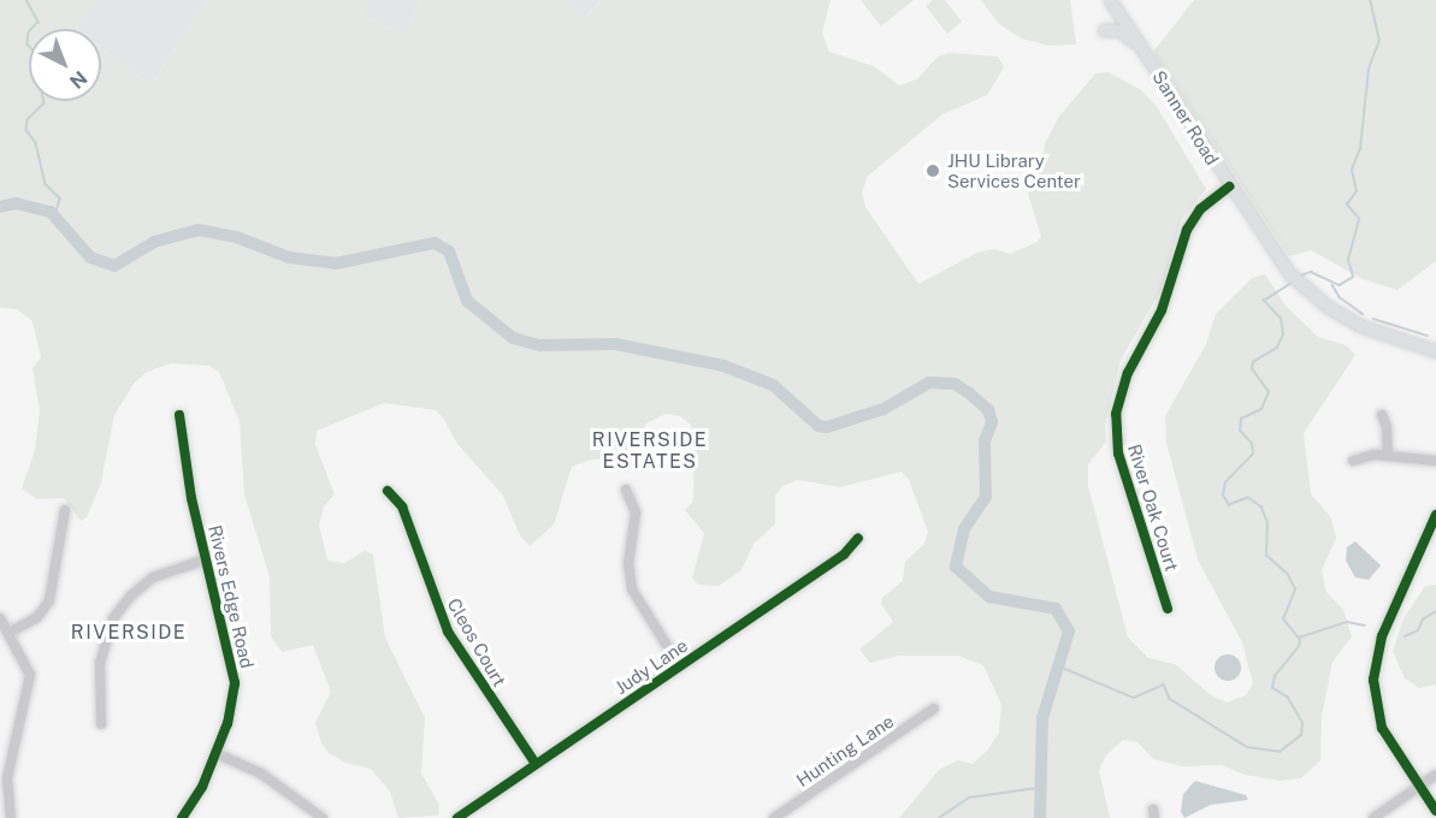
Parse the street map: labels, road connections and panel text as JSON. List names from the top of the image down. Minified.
{"streets":{"main road":["Sanner Road"],"street":["River Oak Court","Rivers Edge Road","Cleos Court","Judy Lane","Hunting Lane"]},"crossings":[["Sanner Road","River Oak Court"],["Cleos Court","Judy Lane"]],"districts":["RIVERSIDE ESTATES","RIVERSIDE"],"places":["JHU Library Services Center"],"north":"bottom right"}
